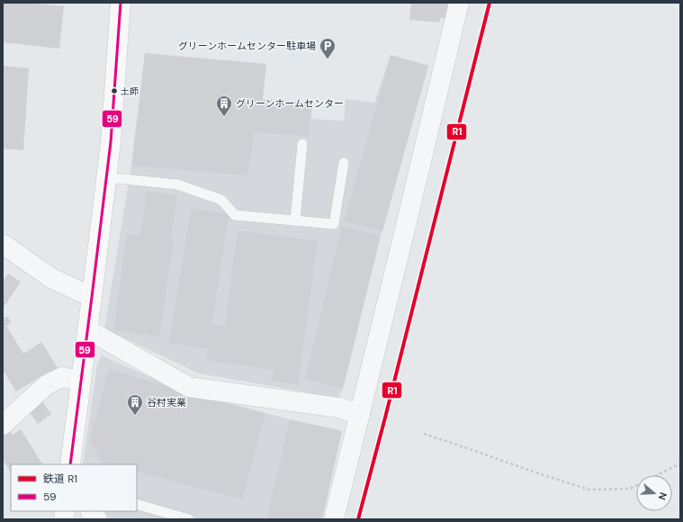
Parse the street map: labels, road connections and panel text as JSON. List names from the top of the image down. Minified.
{"places":{"parking":["グリーンホームセンター駐車場"],"other":["土師"],"building":["グリーンホームセンター","谷村実業"]},"lines":["rail line R1","transit line 59"],"legend":["鉄道 R1","59"],"north":"right"}
